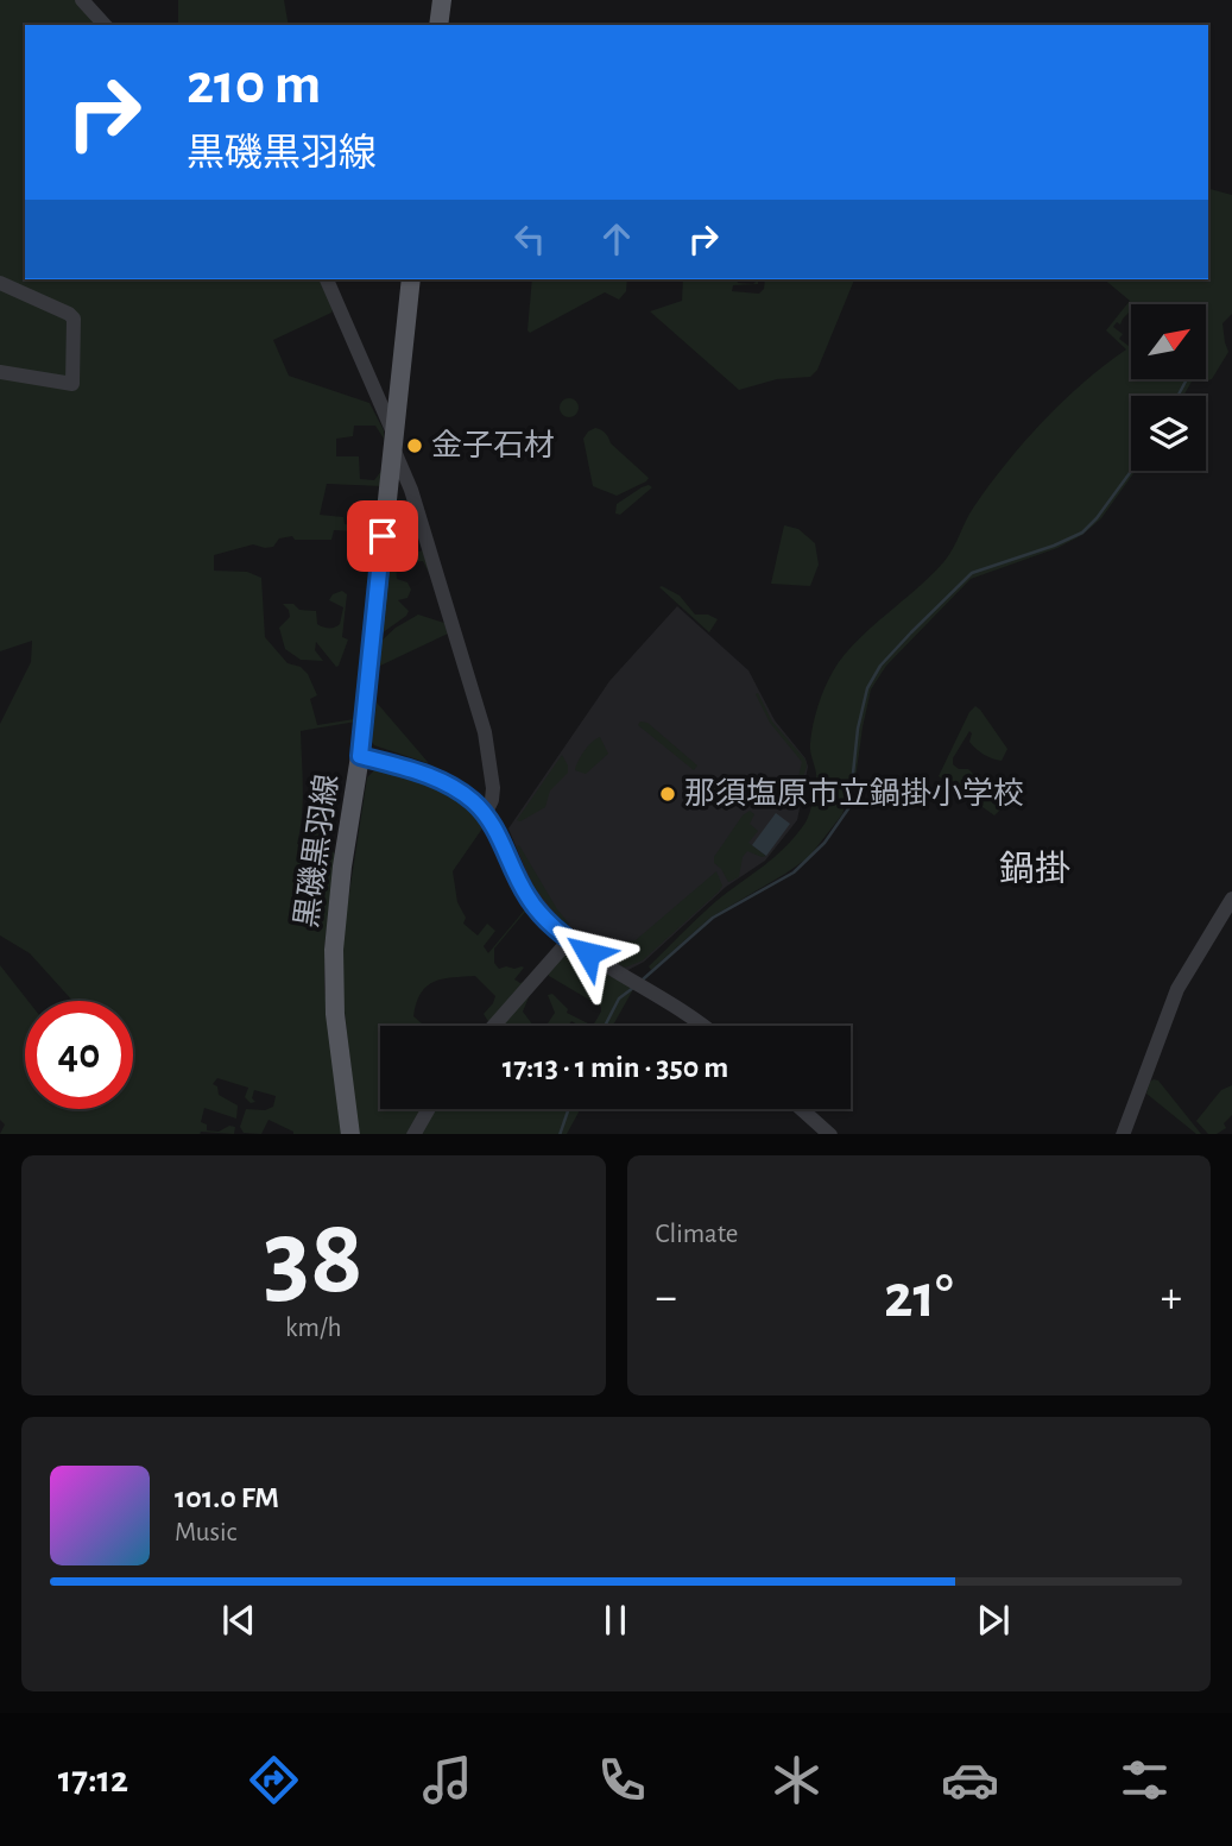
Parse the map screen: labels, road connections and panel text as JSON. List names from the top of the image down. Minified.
{"streets":{"main road":["黒磯黒羽線"]},"districts":["鍋掛"],"places":["金子石材","那須塩原市立鍋掛小学校"],"north":"top right","page":{"turn":["210 m","黒磯黒羽線"],"limit":"40","trip":"17:13 · 1 min · 350 m","tile":[["38","km/h"],"Climate"],"heat":["−","21°","+"],"song":["101.0 FM","Music"],"tabs":"17:12"}}
